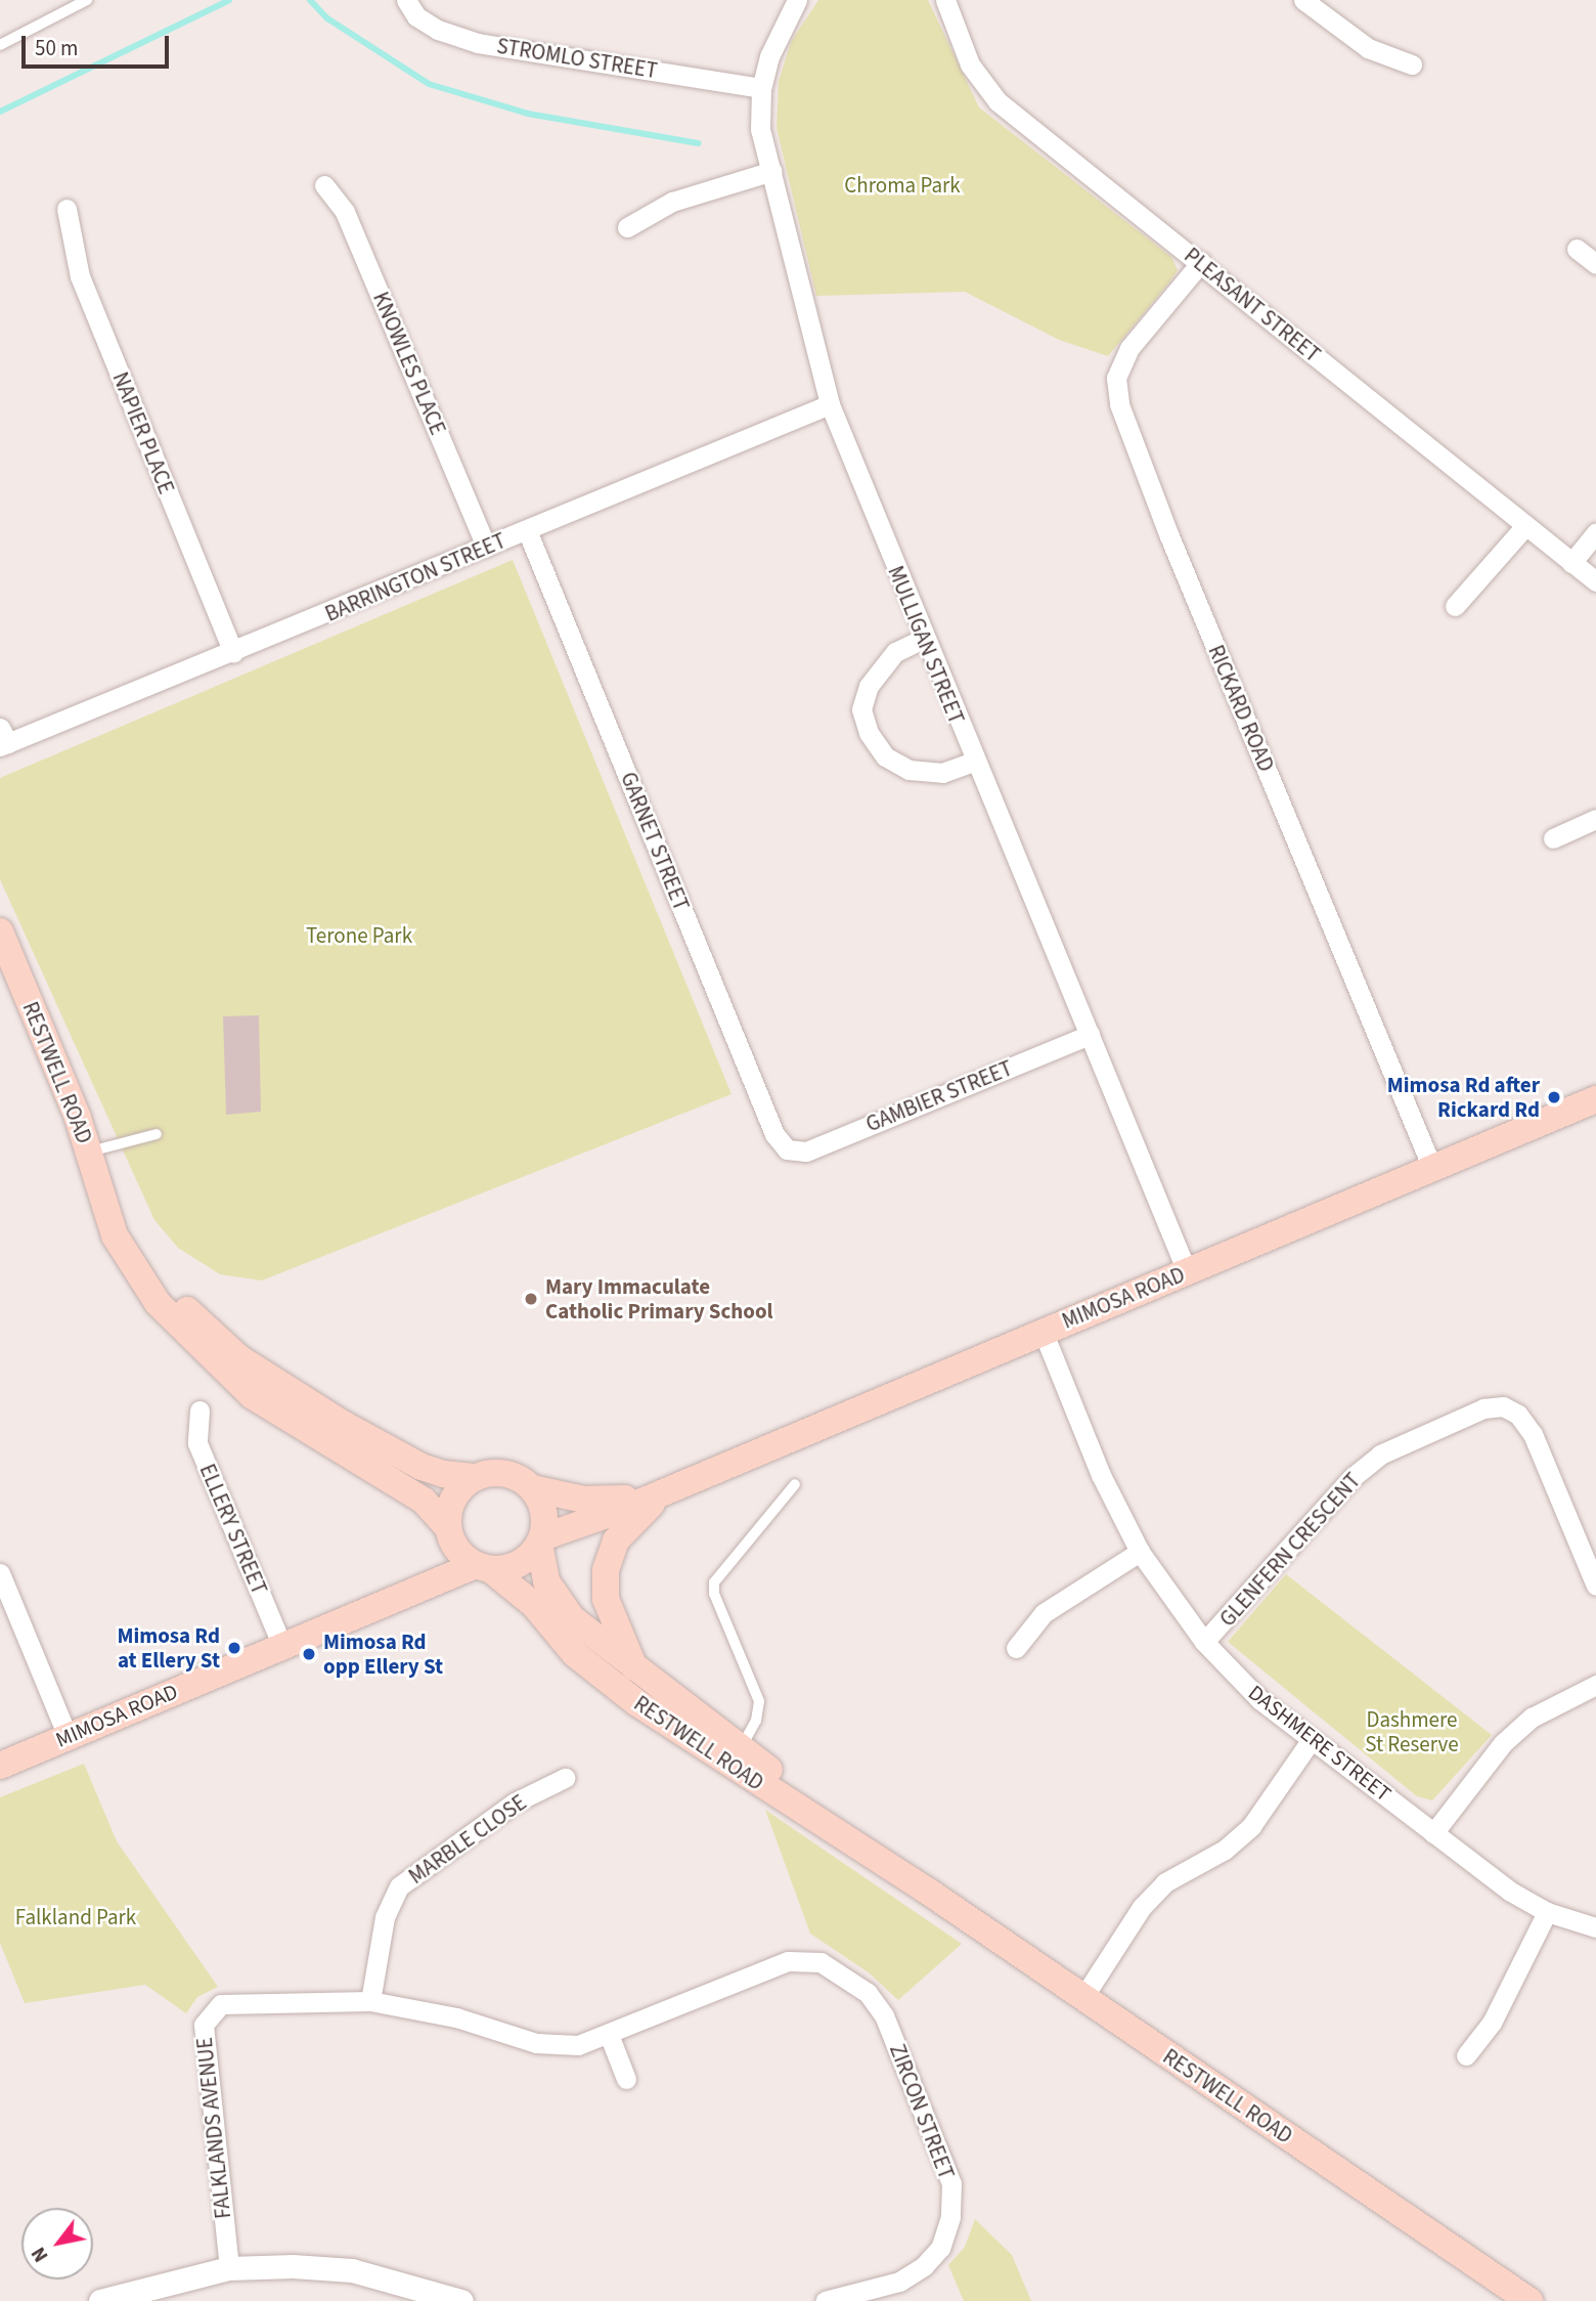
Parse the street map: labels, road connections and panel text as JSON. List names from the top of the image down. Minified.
{"streets":{"main road":["RESTWELL ROAD","MIMOSA ROAD"],"street":["STROMLO STREET","PLEASANT STREET","KNOWLES PLACE","NAPIER PLACE","BARRINGTON STREET","MULLIGAN STREET","RICKARD ROAD","GARNET STREET","GAMBIER STREET","ELLERY STREET","GLENFERN CRESCENT","DASHMERE STREET","MARBLE CLOSE","ZIRCON STREET","FALKLANDS AVENUE"]},"crossings":[["STROMLO STREET","MULLIGAN STREET"],["PLEASANT STREET","RICKARD ROAD"],["KNOWLES PLACE","BARRINGTON STREET"],["NAPIER PLACE","BARRINGTON STREET"],["BARRINGTON STREET","MULLIGAN STREET"],["BARRINGTON STREET","GARNET STREET"],["MULLIGAN STREET","GAMBIER STREET"],["MULLIGAN STREET","MIMOSA ROAD"],["RICKARD ROAD","MIMOSA ROAD"],["GARNET STREET","GAMBIER STREET"],["RESTWELL ROAD","MIMOSA ROAD"],["MIMOSA ROAD","ELLERY STREET"],["MIMOSA ROAD","DASHMERE STREET"],["GLENFERN CRESCENT","DASHMERE STREET"],["MARBLE CLOSE","FALKLANDS AVENUE"],["ZIRCON STREET","FALKLANDS AVENUE"]],"parks":["Chroma Park","Terone Park","Dashmere St Reserve","Falkland Park"],"places":["Mimosa Rd after Rickard Rd","Mary Immaculate Catholic Primary School","Mimosa Rd at Ellery St","Mimosa Rd opp Ellery St"],"scale_bar":"50 m","north":"bottom left"}
